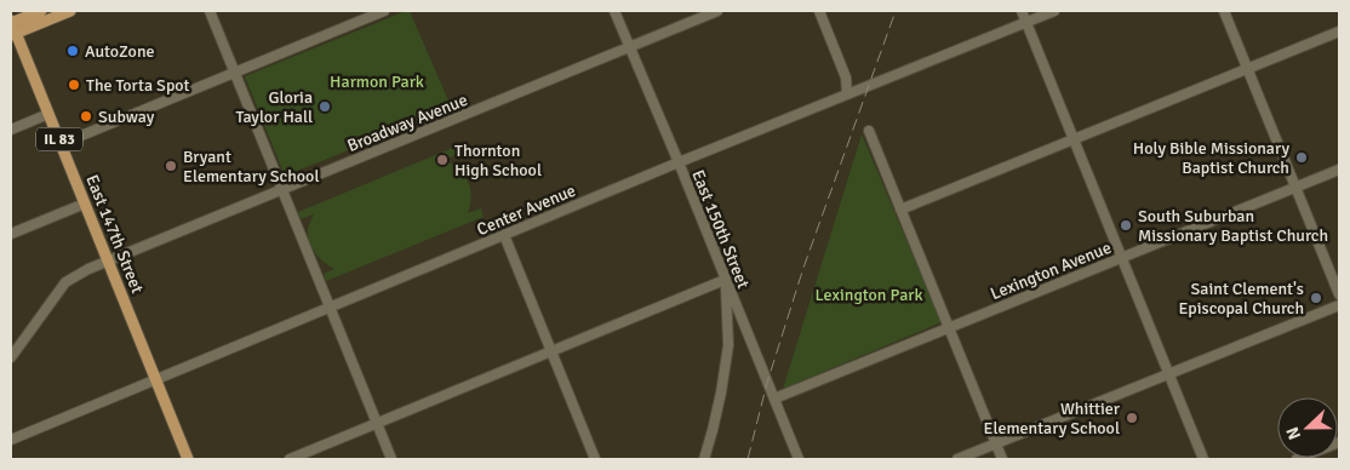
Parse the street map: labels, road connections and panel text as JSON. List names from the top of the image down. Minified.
{"streets":{"main road":["IL 83","East 147th Street"],"street":["Broadway Avenue","Center Avenue","East 150th Street","Lexington Avenue"]},"crossings":[["Broadway Avenue","East 150th Street"],["Broadway Avenue","East 147th Street"],["Center Avenue","East 150th Street"],["Center Avenue","East 147th Street"],["East 150th Street","Lexington Avenue"]],"parks":["Harmon Park","Lexington Park"],"places":["AutoZone","The Torta Spot","Gloria Taylor Hall","Subway","Holy Bible Missionary Baptist Church","Thornton High School","Bryant Elementary School","South Suburban Missionary Baptist Church","Saint Clement's Episcopal Church","Whittier Elementary School"],"north":"left"}
